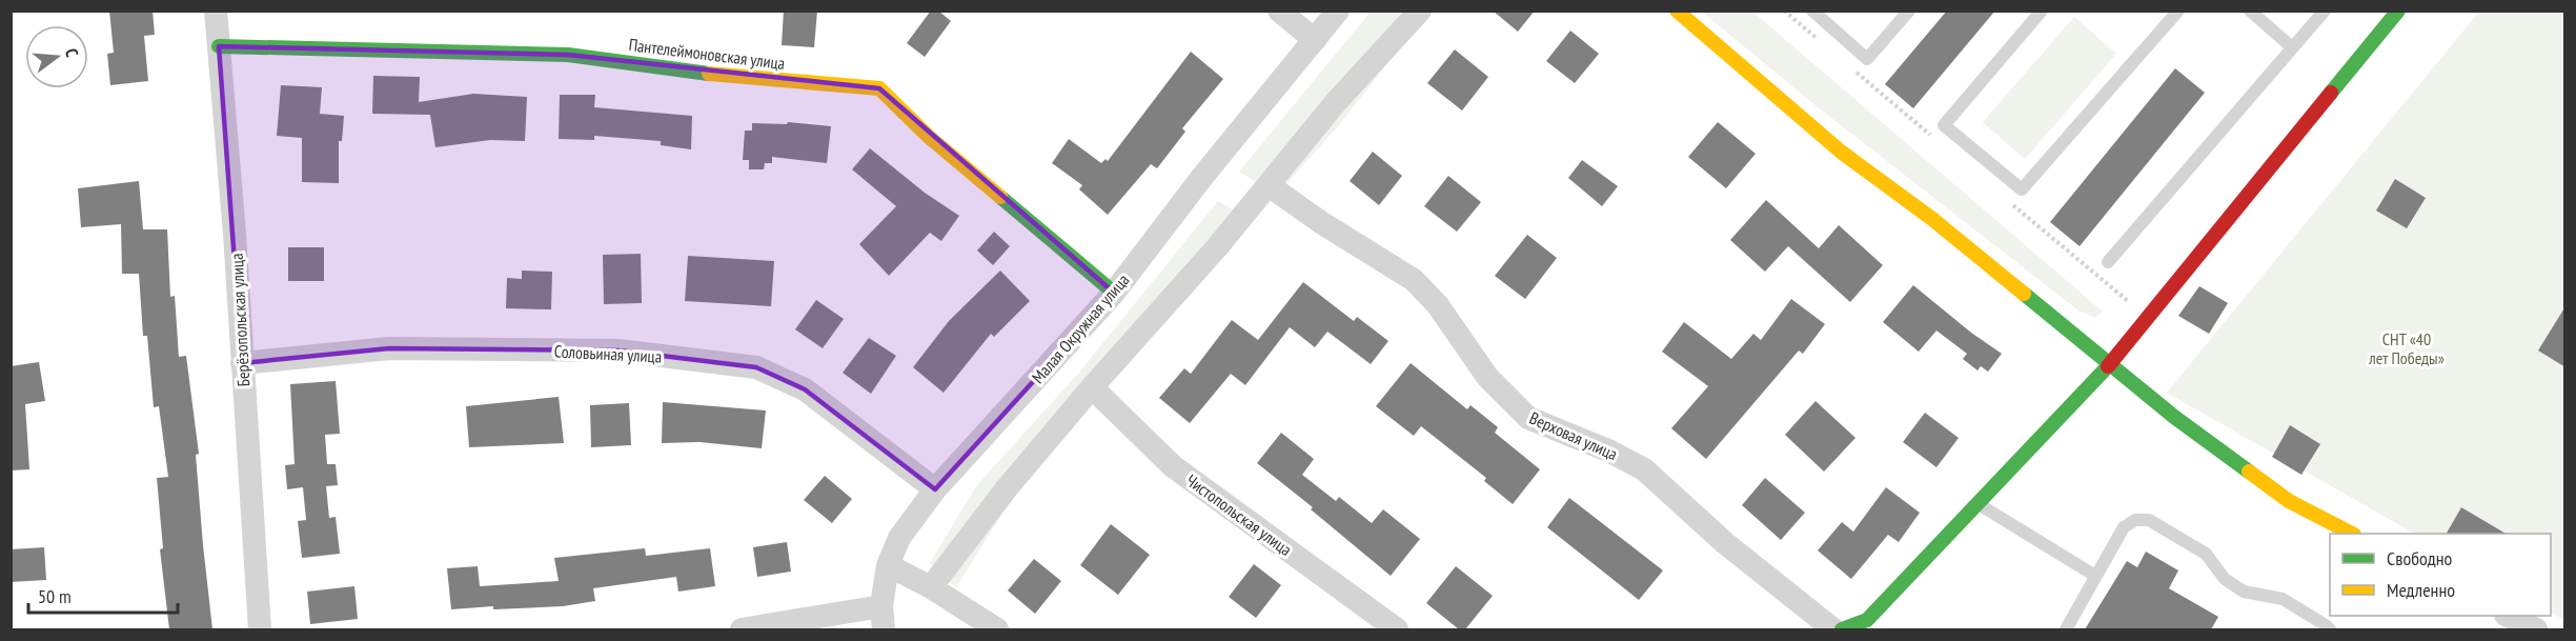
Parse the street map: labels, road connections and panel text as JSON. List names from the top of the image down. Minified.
{"streets":{"street":["Пантелеймоновская улица","Берёзопольская улица","Малая Окружная улица","Соловьиная улица","Верховая улица","Чистопольская улица"]},"crossings":[["Пантелеймоновская улица","Берёзопольская улица"],["Пантелеймоновская улица","Малая Окружная улица"],["Берёзопольская улица","Соловьиная улица"],["Малая Окружная улица","Соловьиная улица"]],"parks":["СНТ «40 лет Победы»"],"legend":["Свободно","Медленно"],"scale_bar":"50 m","north":"right"}
